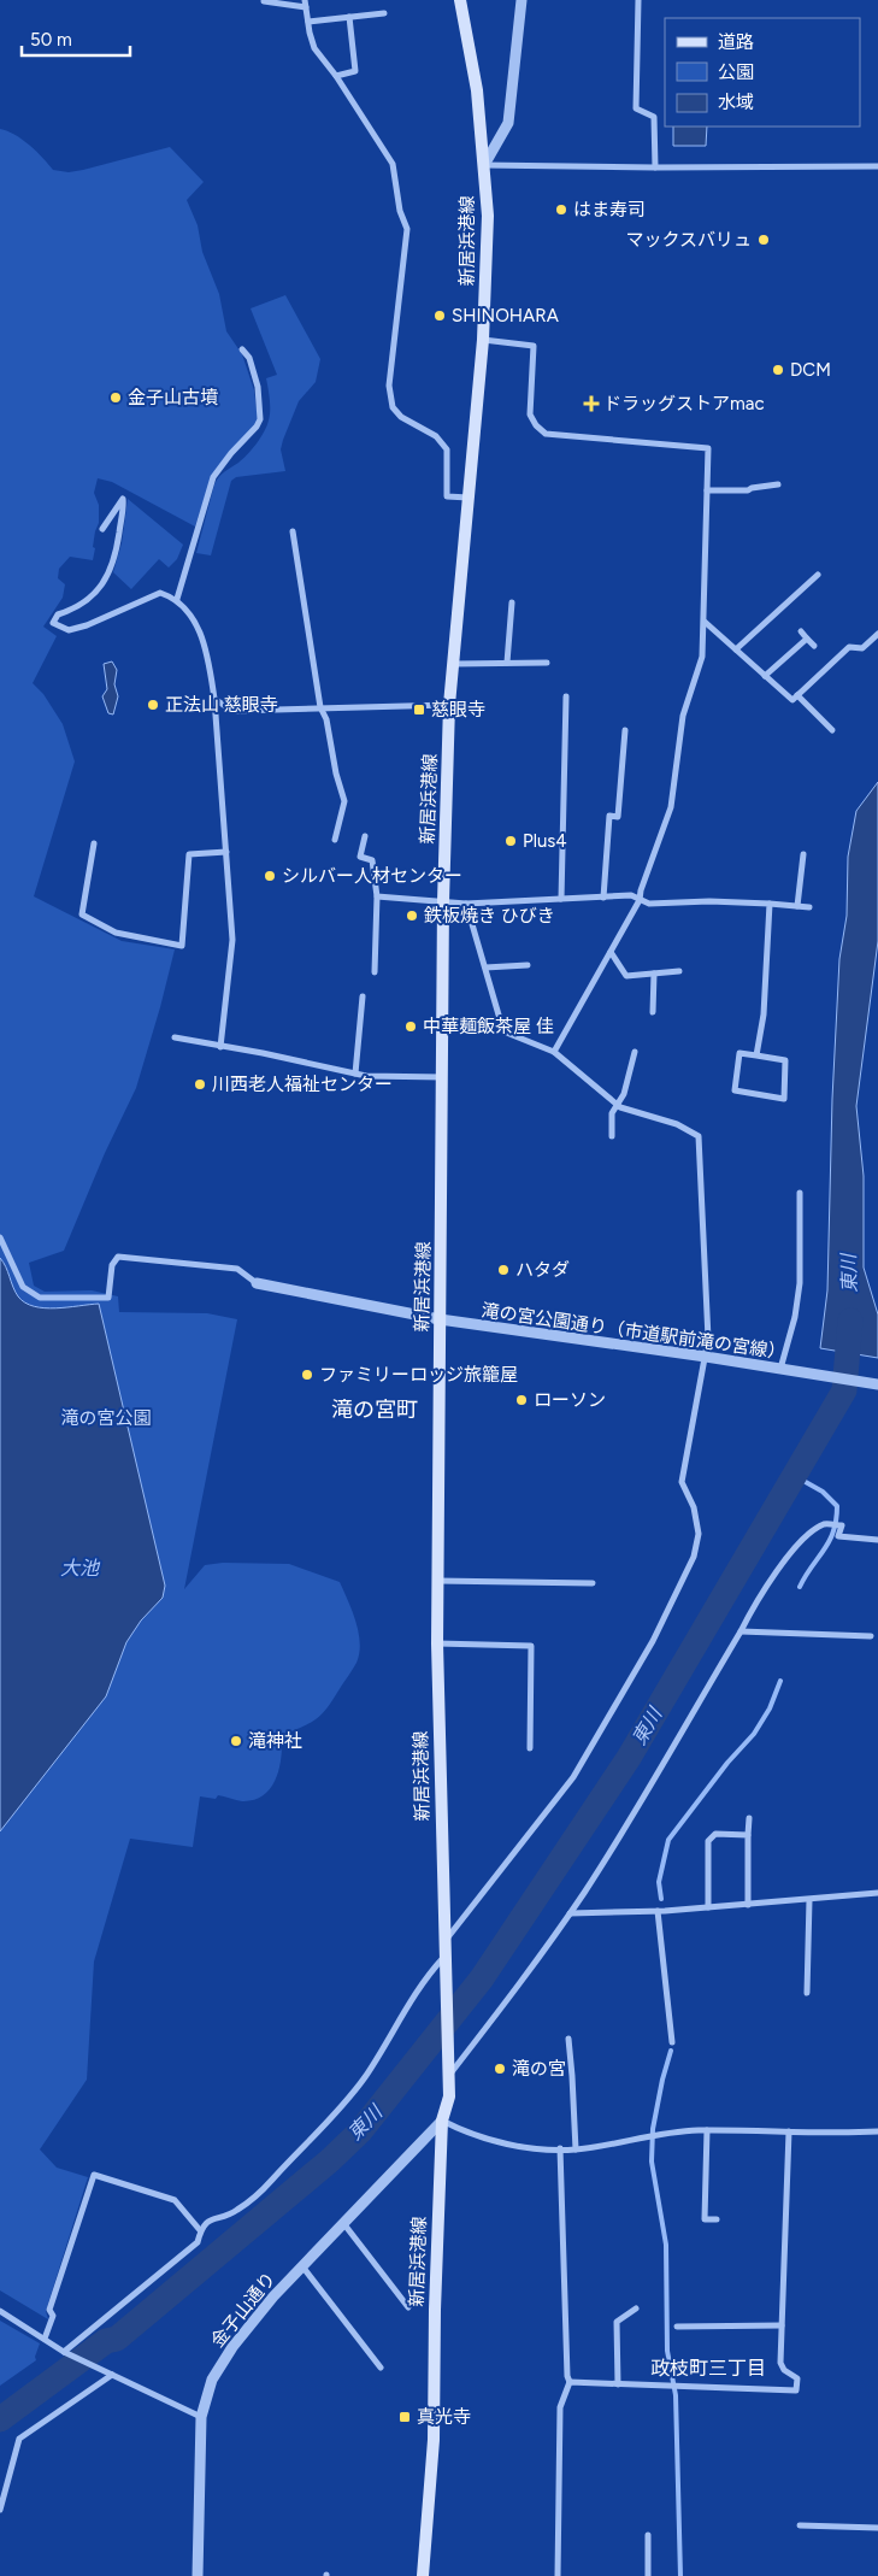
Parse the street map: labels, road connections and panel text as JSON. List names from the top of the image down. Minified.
{"streets":{"main road":["新居浜港線"],"street":["滝の宮公園通り（市道駅前滝の宮線）","金子山通り"]},"crossings":[["新居浜港線","滝の宮公園通り（市道駅前滝の宮線）"],["新居浜港線","金子山通り"]],"districts":["滝の宮町","政枝町三丁目"],"water":["東川","大池"],"parks":["滝の宮公園"],"places":{"other":["はま寿司","マックスバリュ","SHINOHARA","DCM","金子山古墳","正法山 慈眼寺","Plus4","シルバー人材センター","鉄板焼き ひびき","中華麺飯茶屋 佳","川西老人福祉センター","ハタダ","ファミリーロッジ旅籠屋","ローソン","滝神社","滝の宮"],"health":["ドラッグストアmac"],"transit":["慈眼寺","真光寺"]},"legend":["道路","公園","水域"],"scale_bar":"50 m"}
